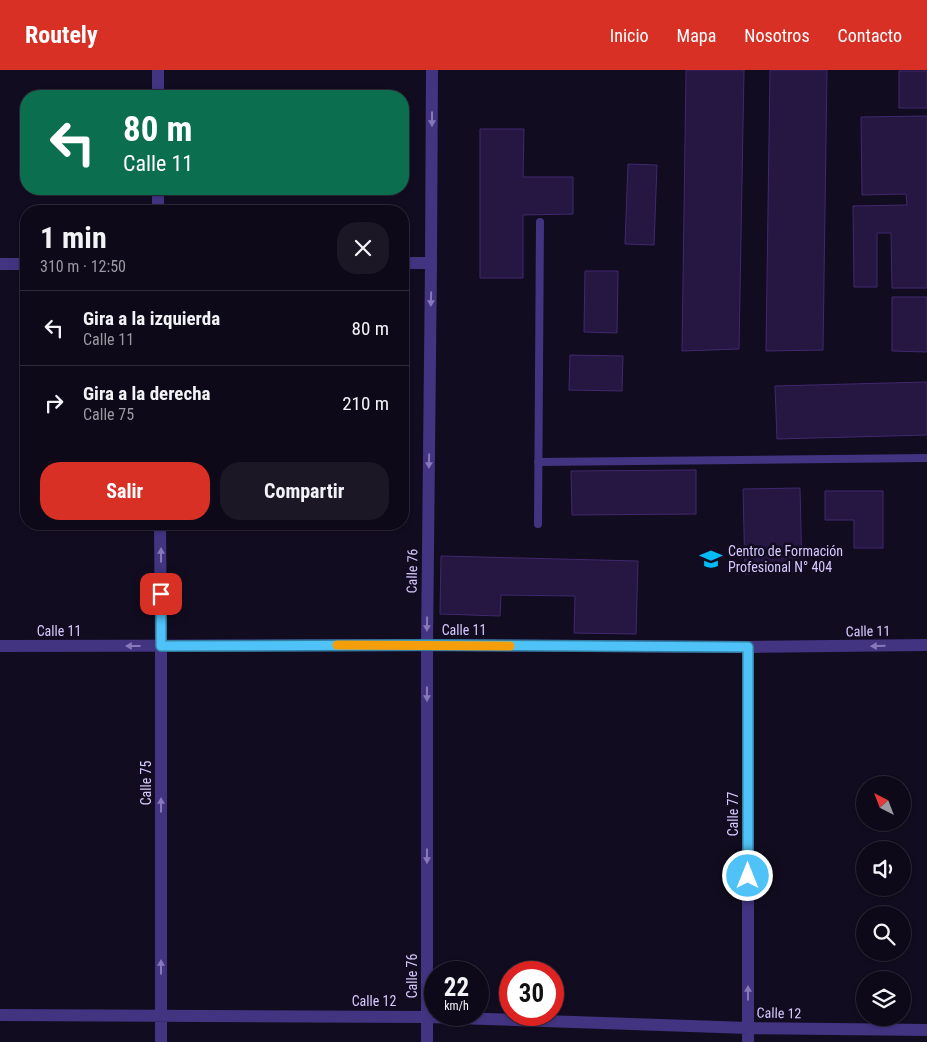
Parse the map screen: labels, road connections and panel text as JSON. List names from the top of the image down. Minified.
{"streets":{"street":["Calle 76","Calle 11","Calle 75","Calle 77","Calle 12"]},"crossings":[["Calle 76","Calle 11"],["Calle 11","Calle 75"],["Calle 11","Calle 77"],["Calle 75","Calle 12"],["Calle 77","Calle 12"]],"one_way":["Calle 76","Calle 11","Calle 75","Calle 77"],"places":{"school or university":["Centro de Formación Profesional N° 404"]},"north":"top left","page":{"header":"Routely","nav":["Inicio","Mapa","Nosotros","Contacto"],"turn":["80 m","Calle 11"],"heading":["1 min","310 m · 12:50"],"list":[{"name":"Gira a la izquierda","note":"Calle 11","value":"80 m"},{"name":"Gira a la derecha","note":"Calle 75","value":"210 m"}],"buttons":["Salir","Compartir"],"speed":"22 km/h","limit":"30"}}
